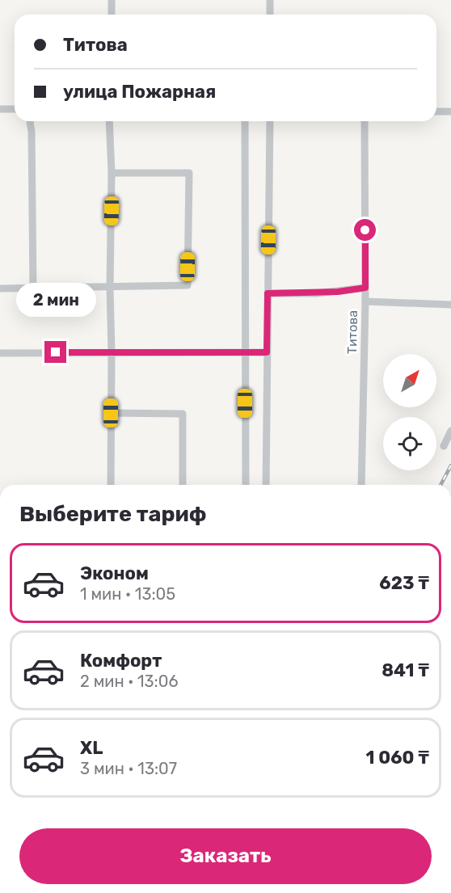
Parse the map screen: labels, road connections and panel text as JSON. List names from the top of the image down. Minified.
{"streets":{"street":["Титова"]},"north":"top right","page":{"banner":["Титова","улица Пожарная"],"bubble":"2 мин","heading":"Выберите тариф","list":[{"name":"Эконом","note":"1 мин · 13:05","value":"623 ₸"},{"name":"Комфорт","note":"2 мин · 13:06","value":"841 ₸"},{"name":"XL","note":"3 мин · 13:07","value":"1 060 ₸"}],"buttons":"Заказать"}}
